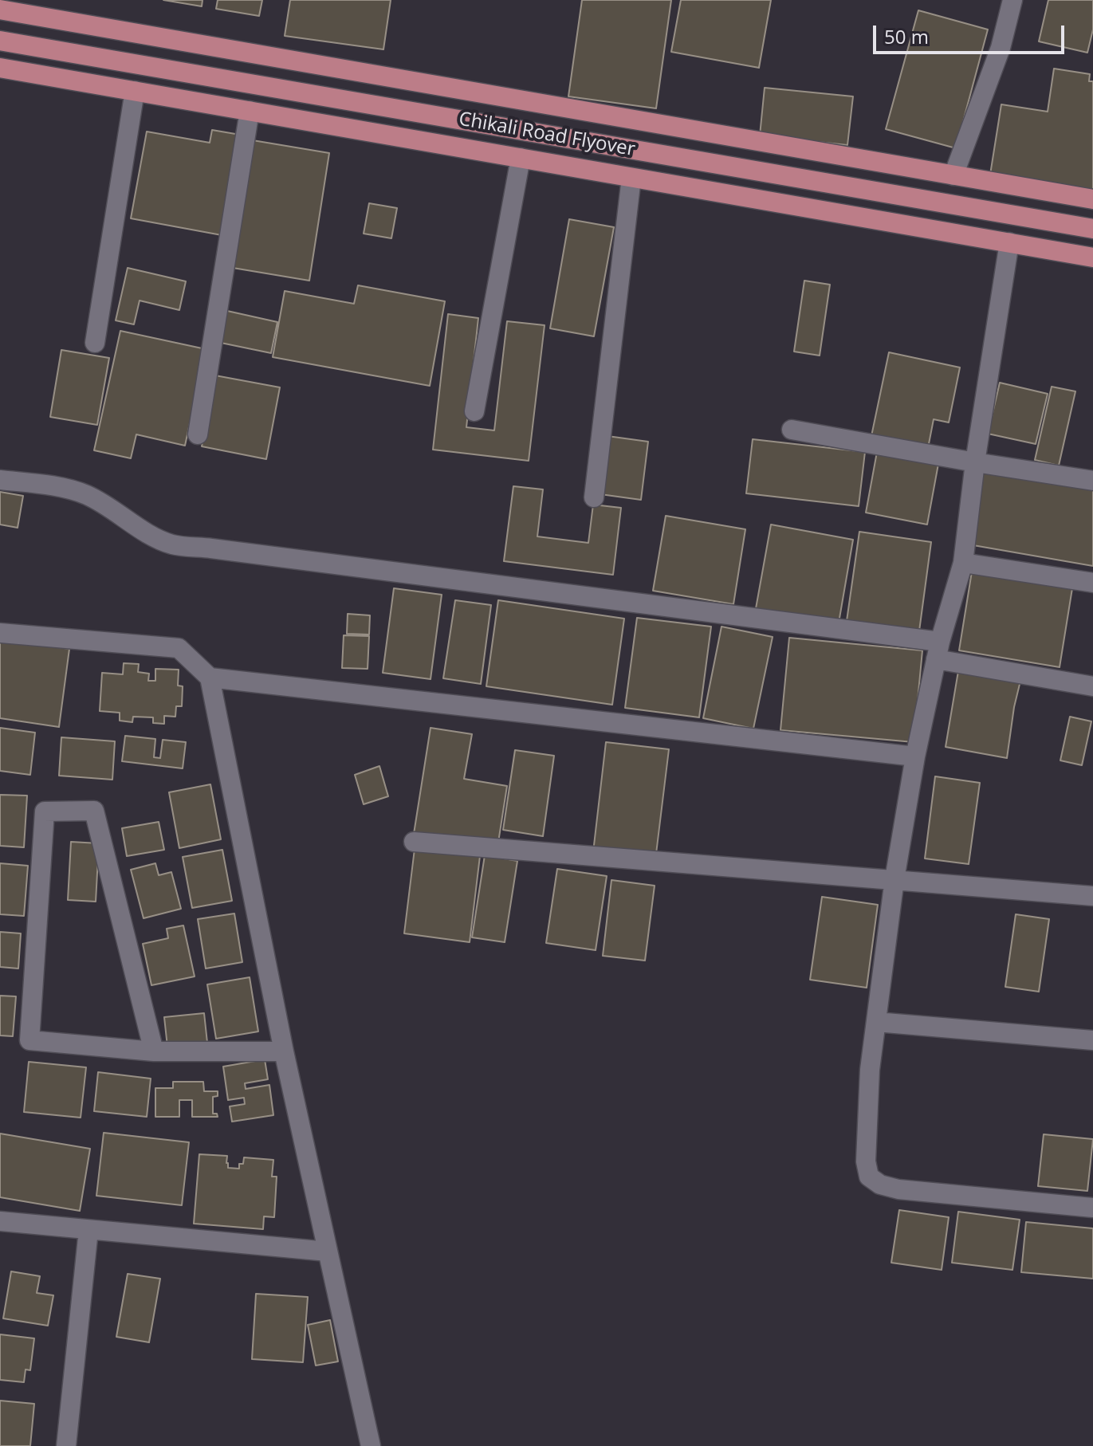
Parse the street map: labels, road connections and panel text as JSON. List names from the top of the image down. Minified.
{"streets":{"main road":["Chikali Road Flyover"]},"scale_bar":"50 m"}
